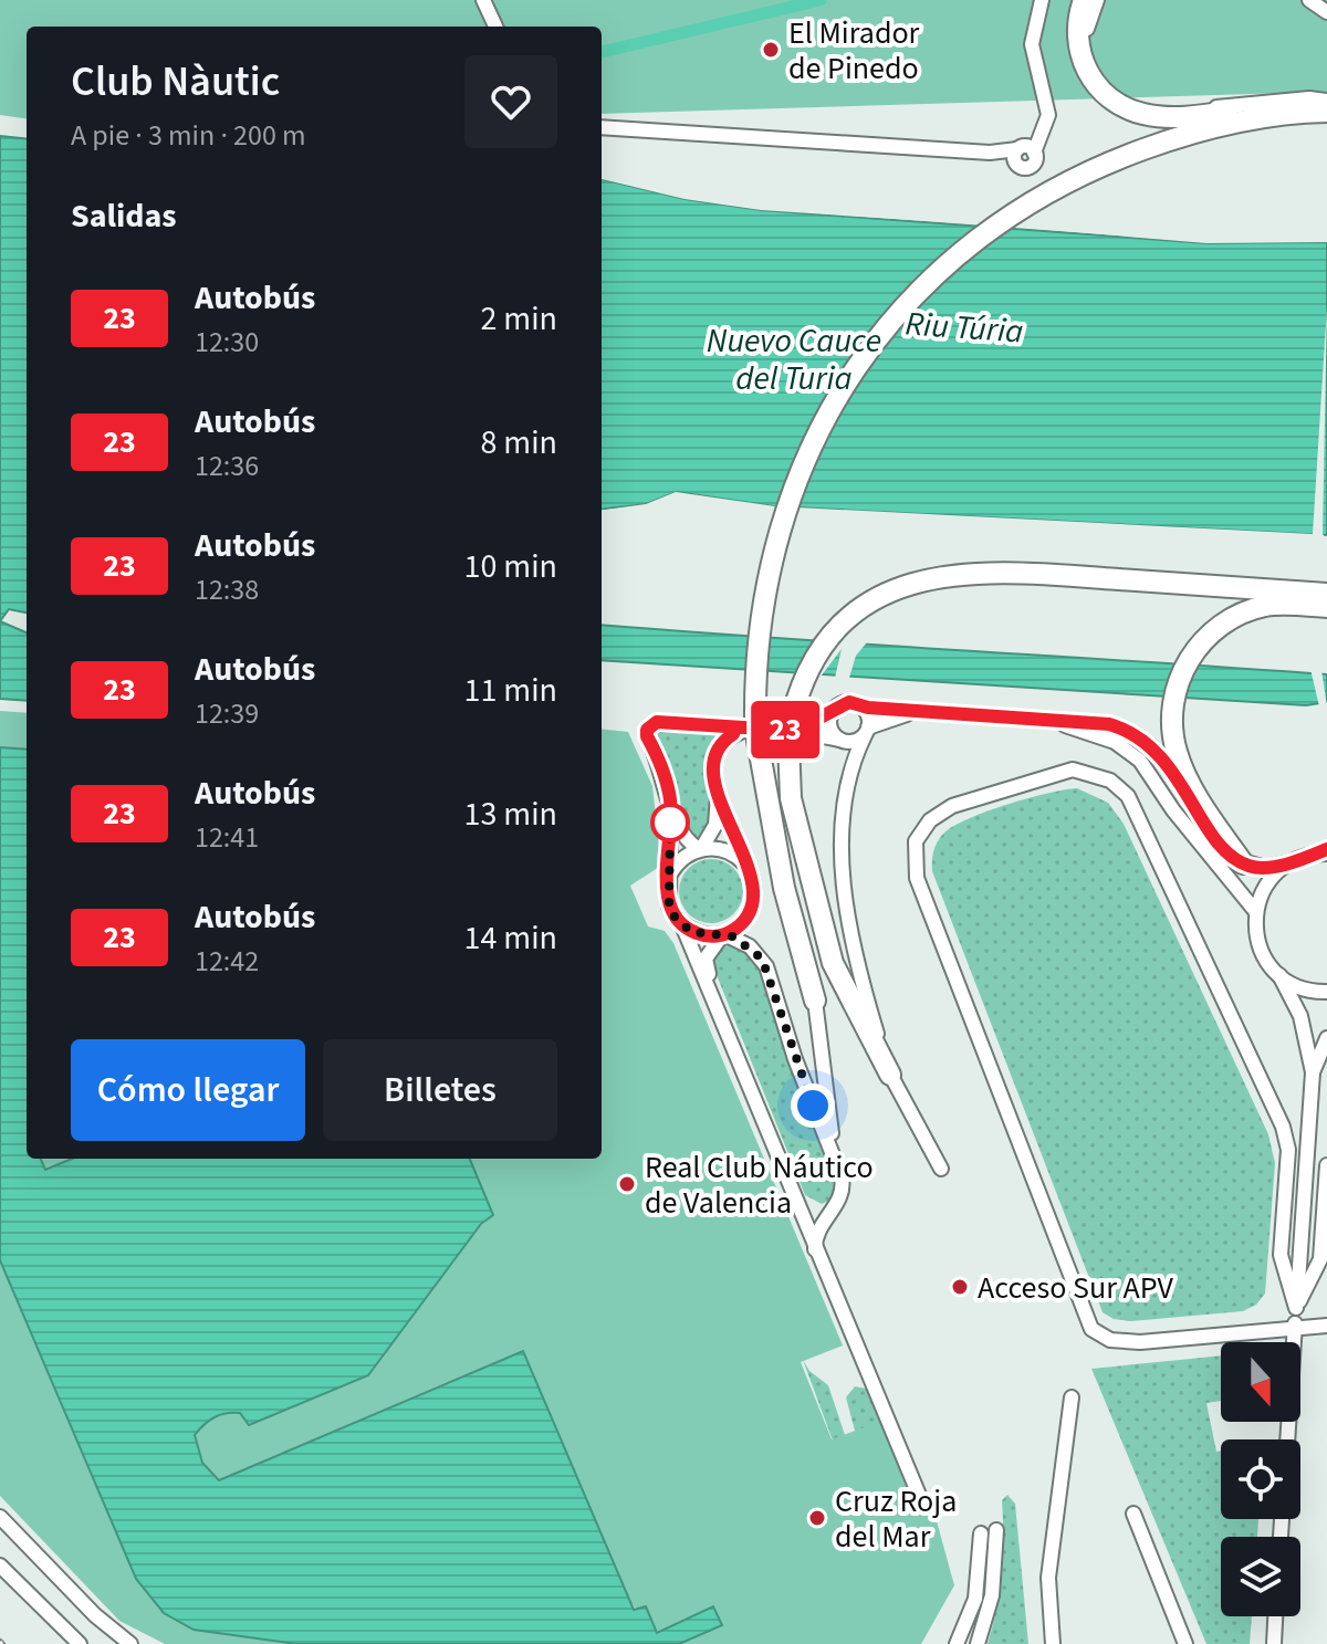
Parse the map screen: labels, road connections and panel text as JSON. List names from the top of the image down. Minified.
{"water":["Riu Túria","Nuevo Cauce del Turia"],"places":["El Mirador de Pinedo","Real Club Náutico de Valencia","Acceso Sur APV","Cruz Roja del Mar"],"lines":["bus line 23"],"north":"bottom","page":{"on_map":"23","heading":[["Club Nàutic","A pie · 3 min · 200 m"],"Salidas"],"list":[{"mark":"23","name":"Autobús","note":"12:30","value":"2 min"},{"mark":"23","name":"Autobús","note":"12:36","value":"8 min"},{"mark":"23","name":"Autobús","note":"12:38","value":"10 min"},{"mark":"23","name":"Autobús","note":"12:39","value":"11 min"},{"mark":"23","name":"Autobús","note":"12:41","value":"13 min"},{"mark":"23","name":"Autobús","note":"12:42","value":"14 min"}],"buttons":["Cómo llegar","Billetes"]}}
